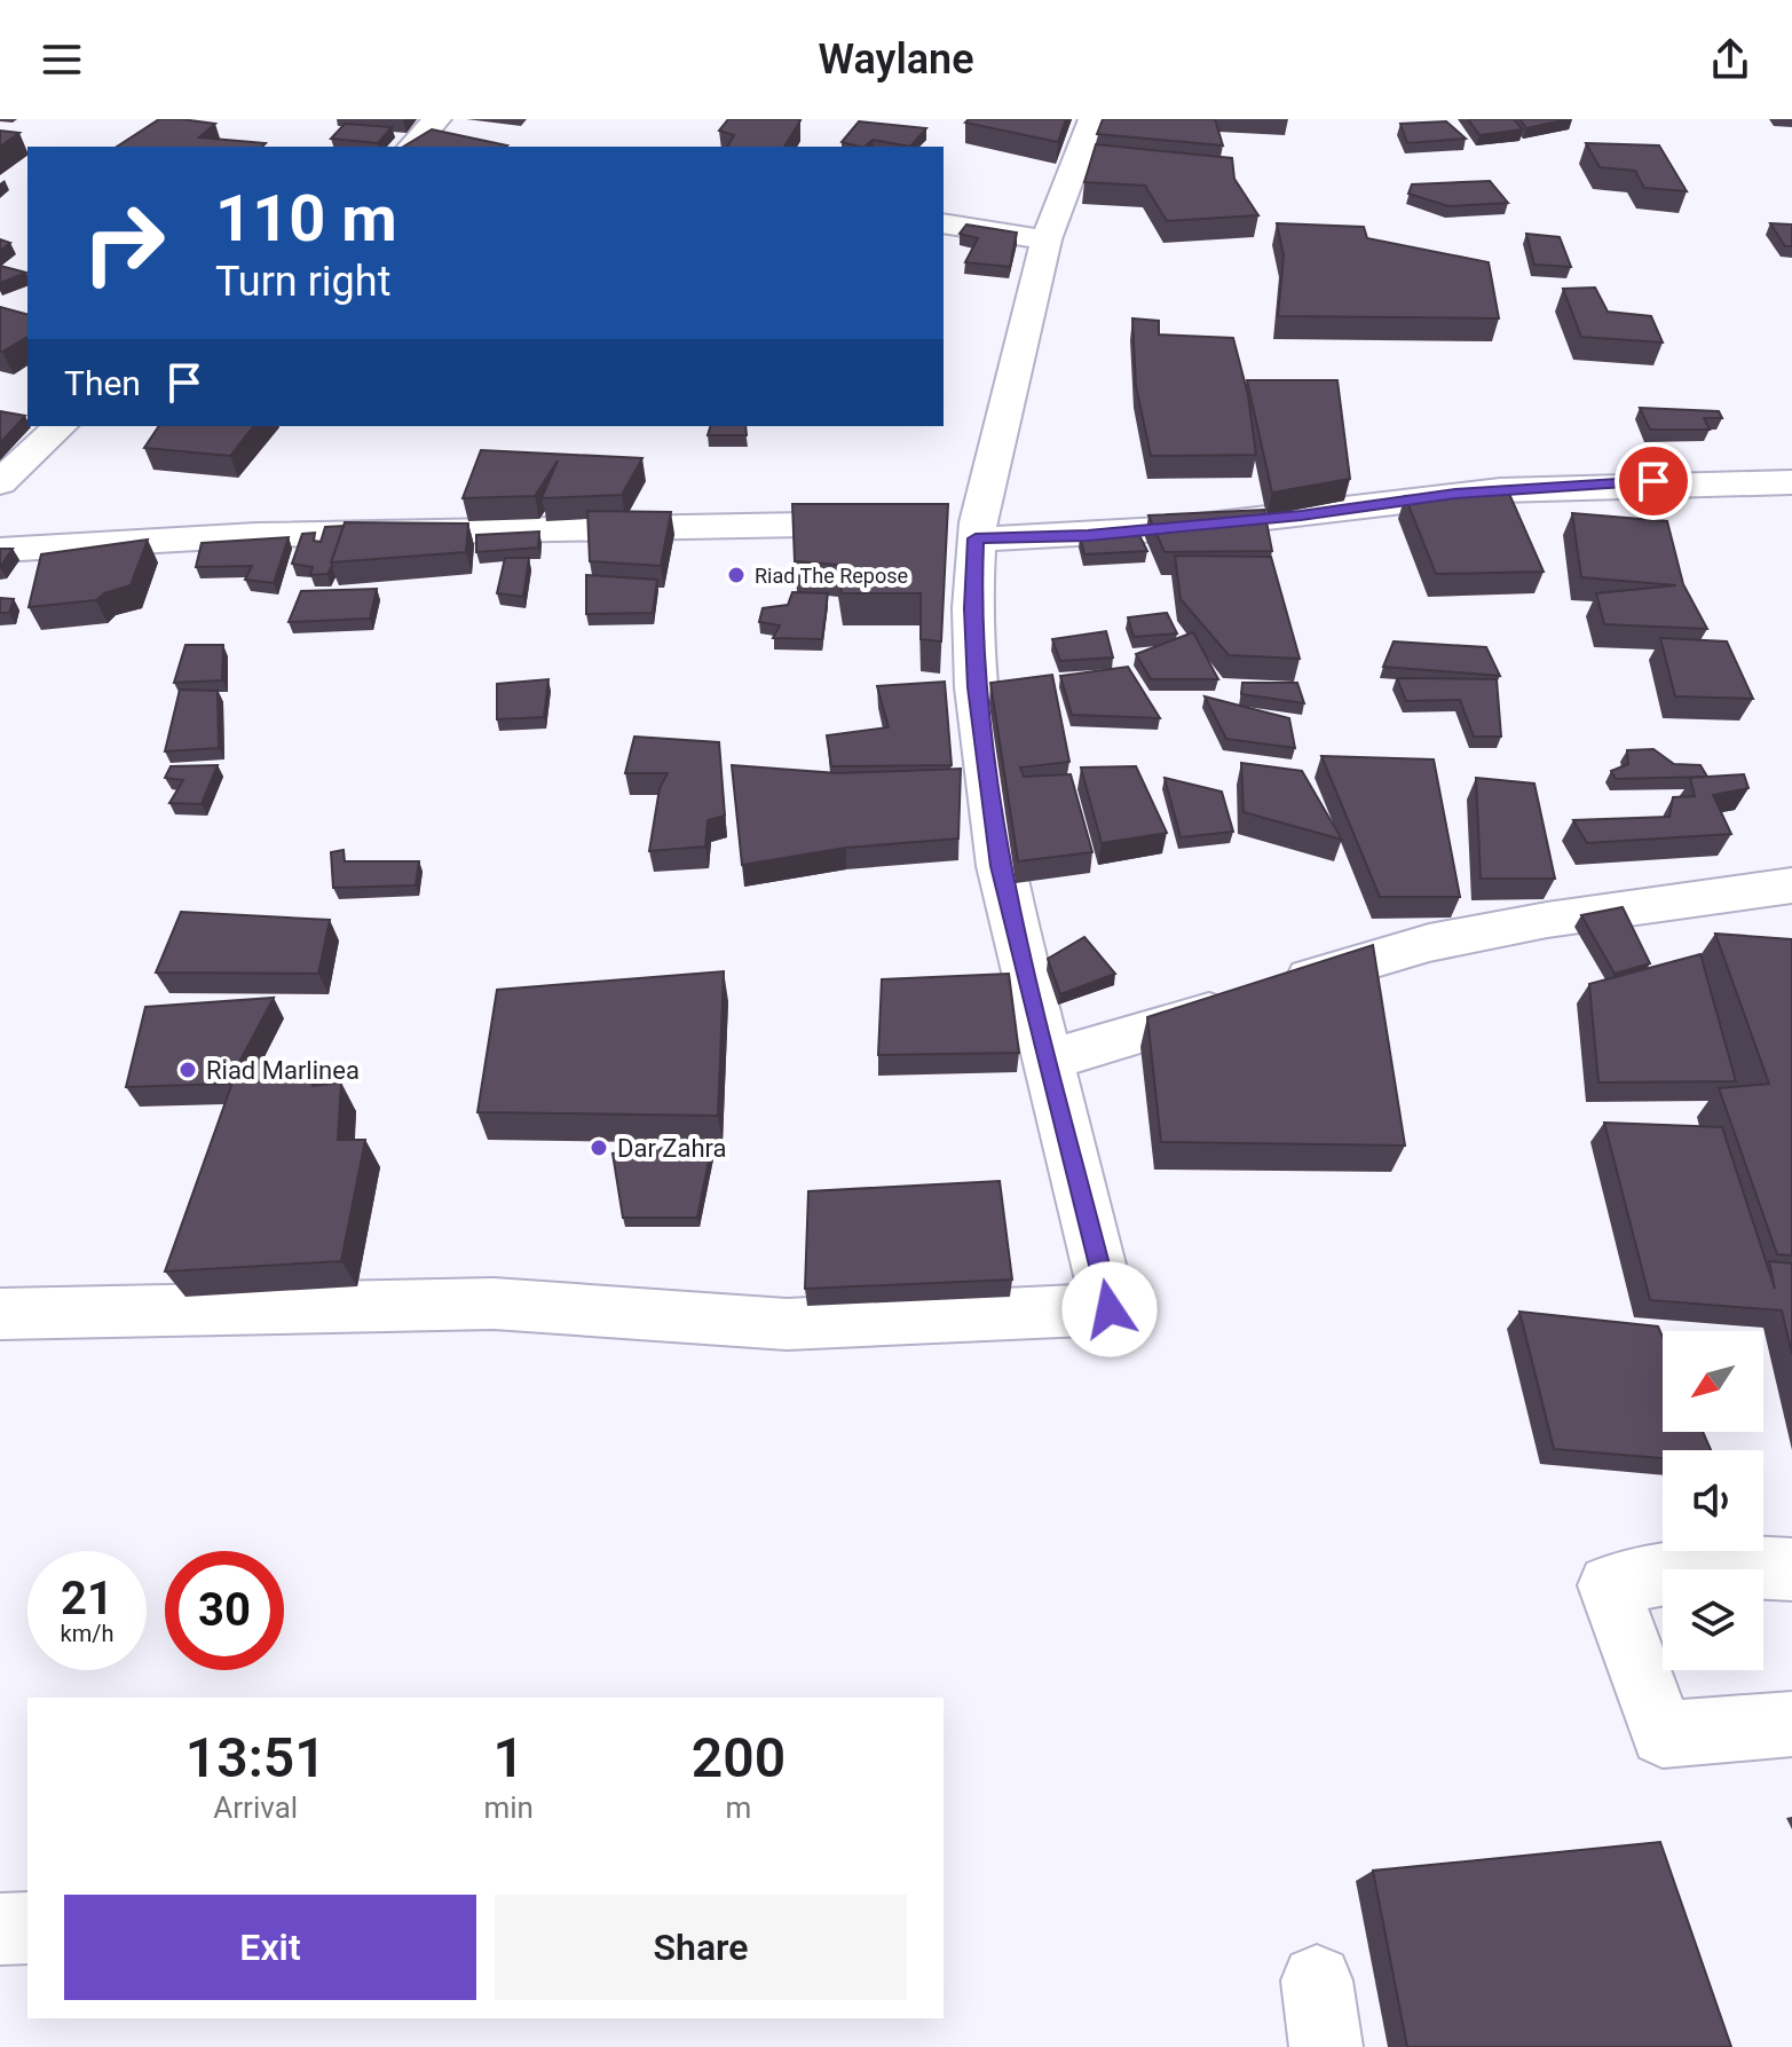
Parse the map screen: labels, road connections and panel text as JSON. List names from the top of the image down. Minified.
{"places":["Riad The Repose","Riad Marlinea","Dar Zahra"],"north":"bottom left","page":{"header":"Waylane","turn":["110 m","Turn right"],"then":"Then","speed":"21 km/h","limit":"30","eta":["13:51","Arrival","1","min","200","m"],"buttons":["Exit","Share"]}}
